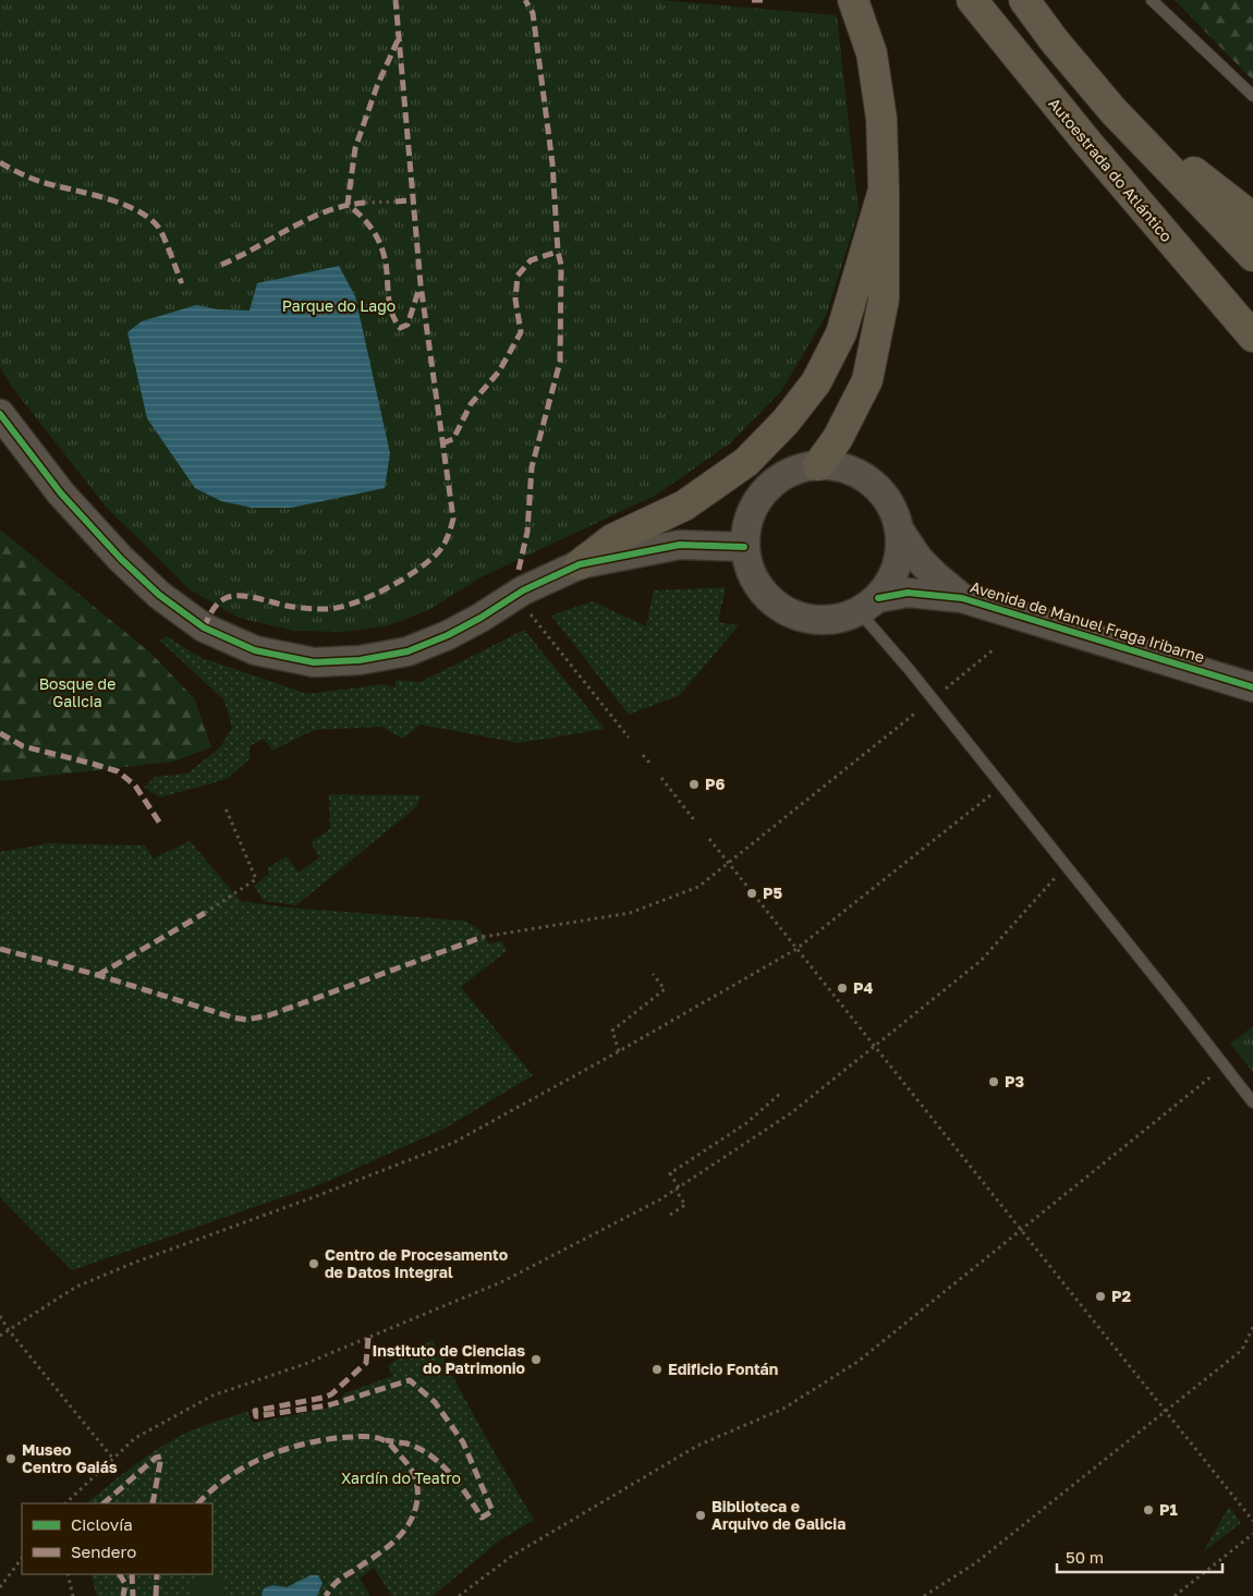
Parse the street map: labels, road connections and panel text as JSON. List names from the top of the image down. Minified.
{"streets":{"highway":["Autoestrada do Atlántico"],"street":["Avenida de Manuel Fraga Iribarne"]},"parks":["Parque do Lago","Bosque de Galicia","Xardín do Teatro"],"places":["P6","P5","P4","P3","Centro de Procesamento de Datos Integral","P2","Instituto de Ciencias do Patrimonio","Edificio Fontán","Museo Centro Gaiás","P1","Biblioteca e Arquivo de Galicia"],"legend":["Ciclovía","Sendero"],"scale_bar":"50 m"}
